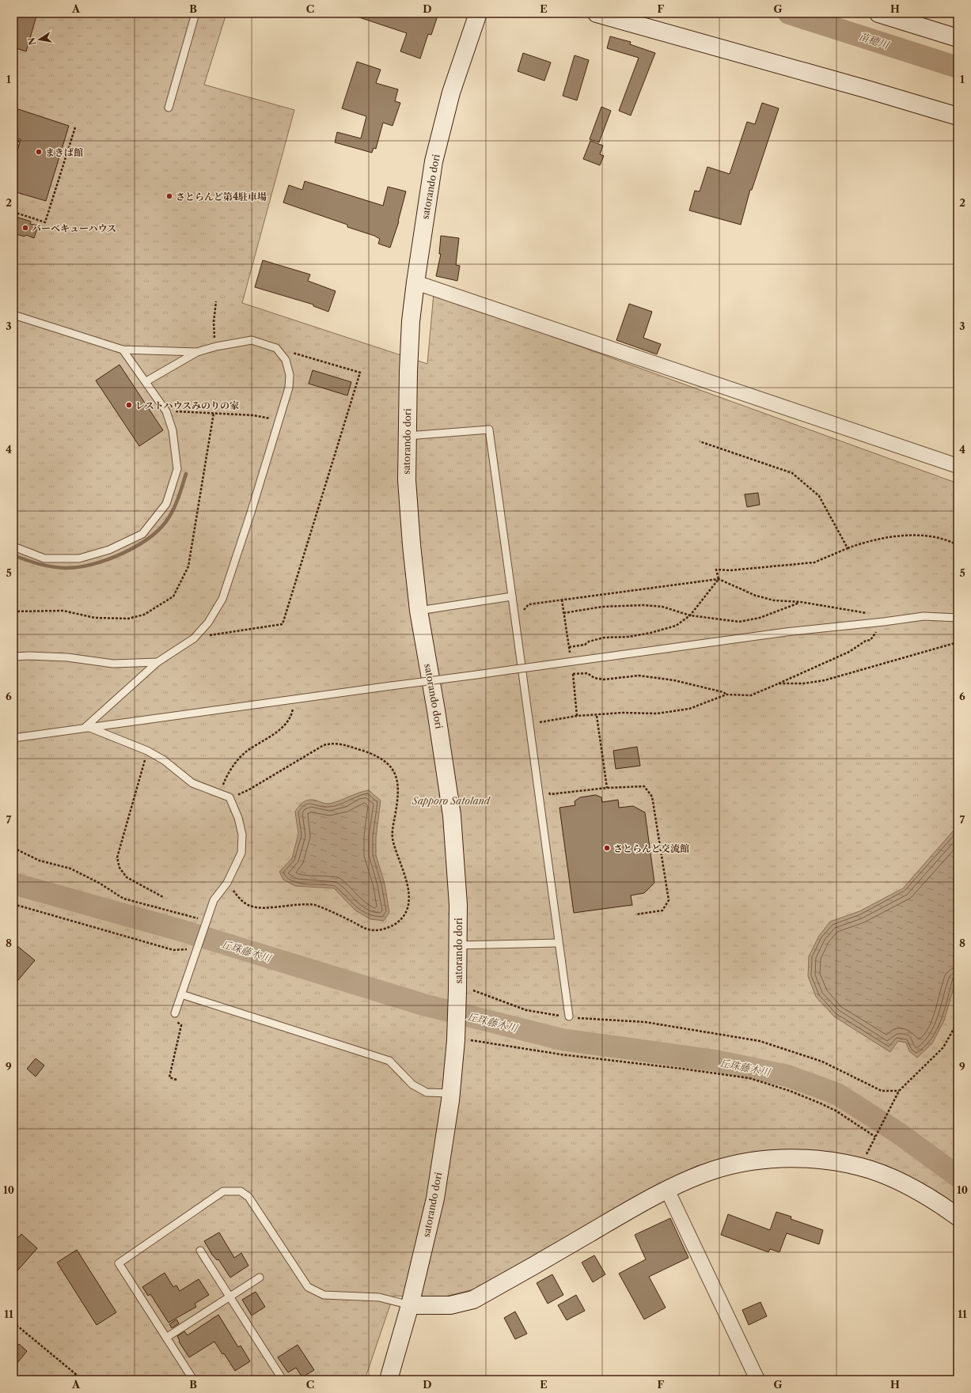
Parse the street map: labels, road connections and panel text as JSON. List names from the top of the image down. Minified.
{"streets":{"street":["satorando dori"]},"water":["苗穂川","丘珠藤木川"],"parks":["Sapporo Satoland"],"places":["まきば館","さとらんど第4駐車場","バーベキューハウス","レストハウスみのりの家","さとらんど交流館"],"north":"left","grid":{"columns":["A","B","C","D","E","F","G","H"],"rows":["1","2","3","4","5","6","7","8","9","10","11"]}}
